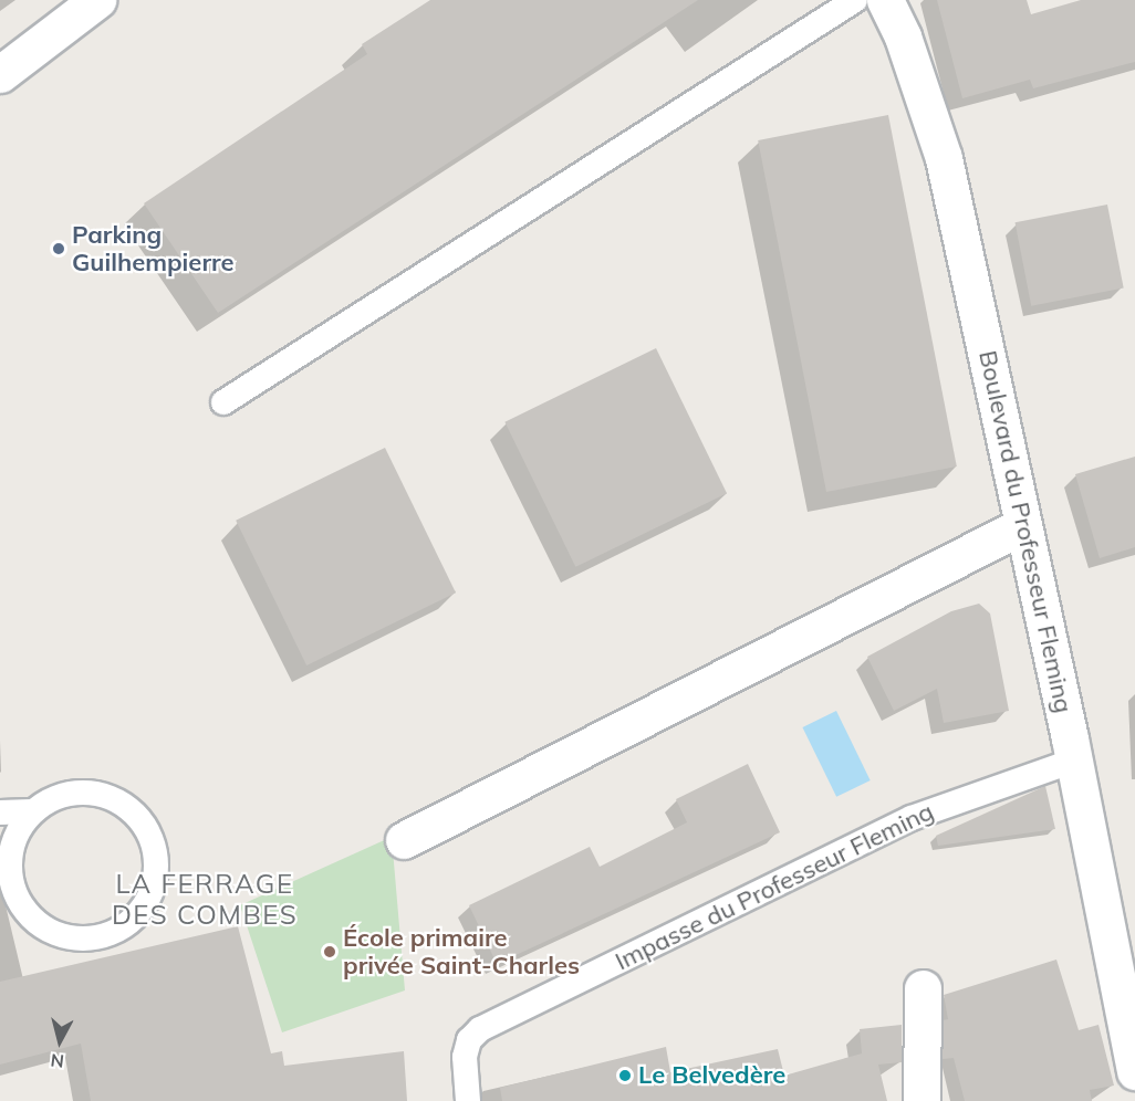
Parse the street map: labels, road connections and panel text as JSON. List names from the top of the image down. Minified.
{"streets":{"street":["Boulevard du Professeur Fleming"],"lane":["Impasse du Professeur Fleming"]},"crossings":[["Boulevard du Professeur Fleming","Impasse du Professeur Fleming"]],"districts":["LA FERRAGE DES COMBES"],"places":["Parking Guilhempierre","École primaire privée Saint-Charles","Le Belvedère"],"north":"bottom"}
